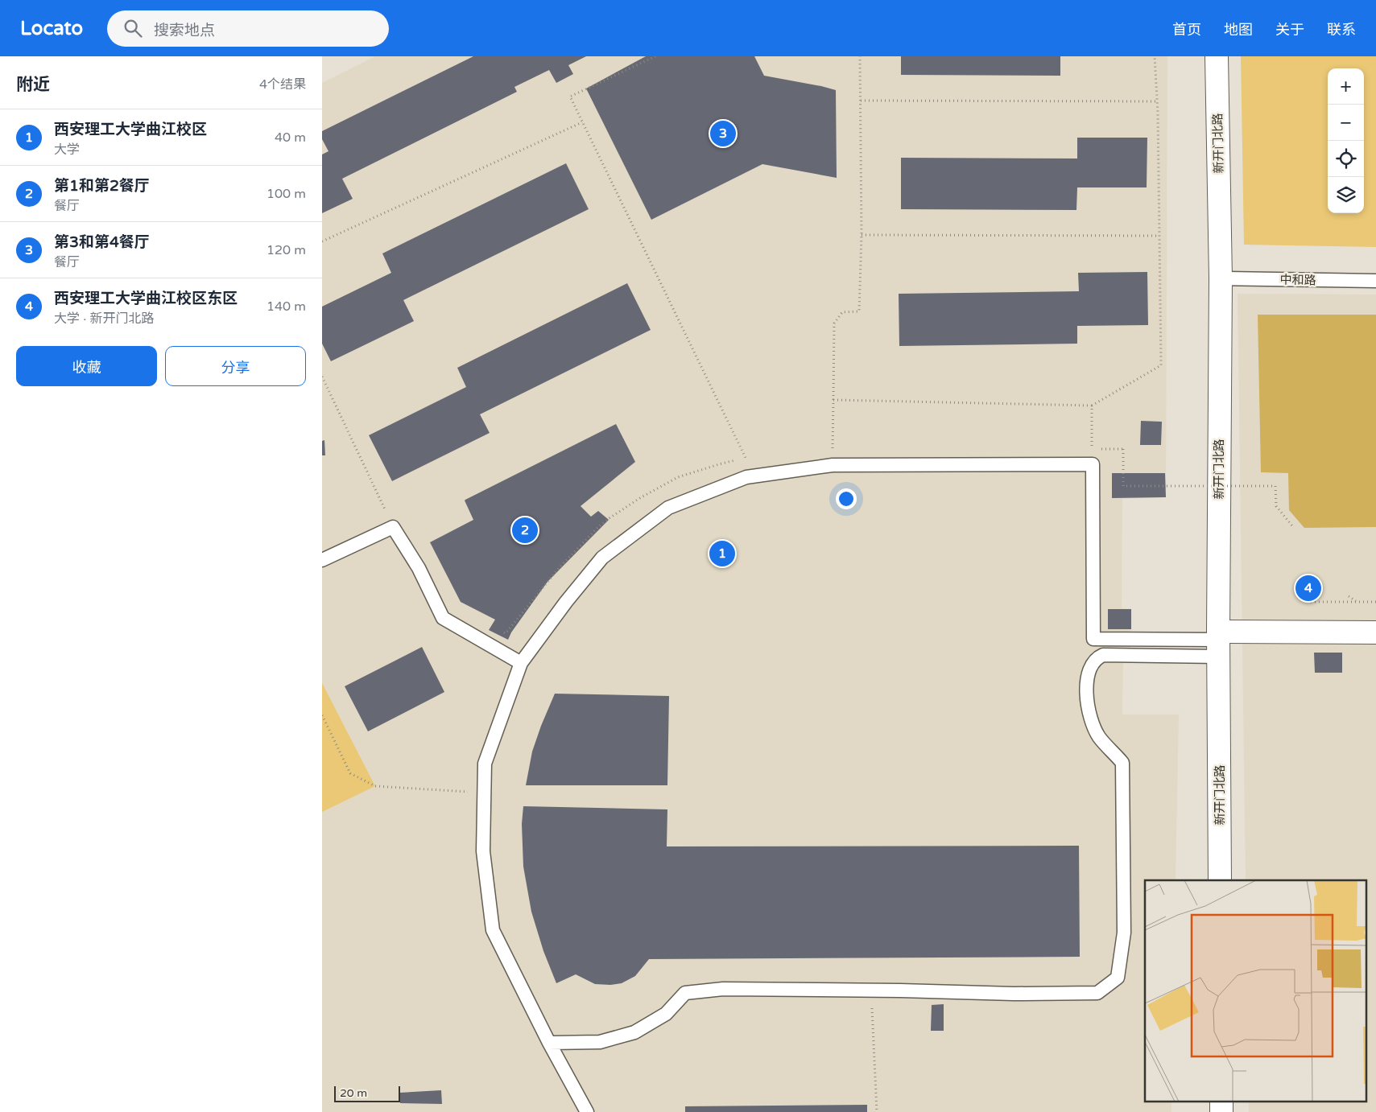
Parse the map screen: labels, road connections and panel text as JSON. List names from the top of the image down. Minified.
{"streets":{"street":["新开门北路"],"lane":["中和路"]},"crossings":[["新开门北路","中和路"]],"scale_bar":"20 m","page":{"header":"Locato","search":"搜索地点","nav":["首页","地图","关于","联系"],"heading":["附近","4个结果"],"map_buttons":["+","−"],"list":[{"mark":"1","name":"西安理工大学曲江校区","note":"大学","value":"40 m"},{"mark":"2","name":"第1和第2餐厅","note":"餐厅","value":"100 m"},{"mark":"3","name":"第3和第4餐厅","note":"餐厅","value":"120 m"},{"mark":"4","name":"西安理工大学曲江校区东区","note":"大学 · 新开门北路","value":"140 m"}],"pins":["3","2","1","4"],"buttons":["收藏","分享"],"scale":"20 m"}}
